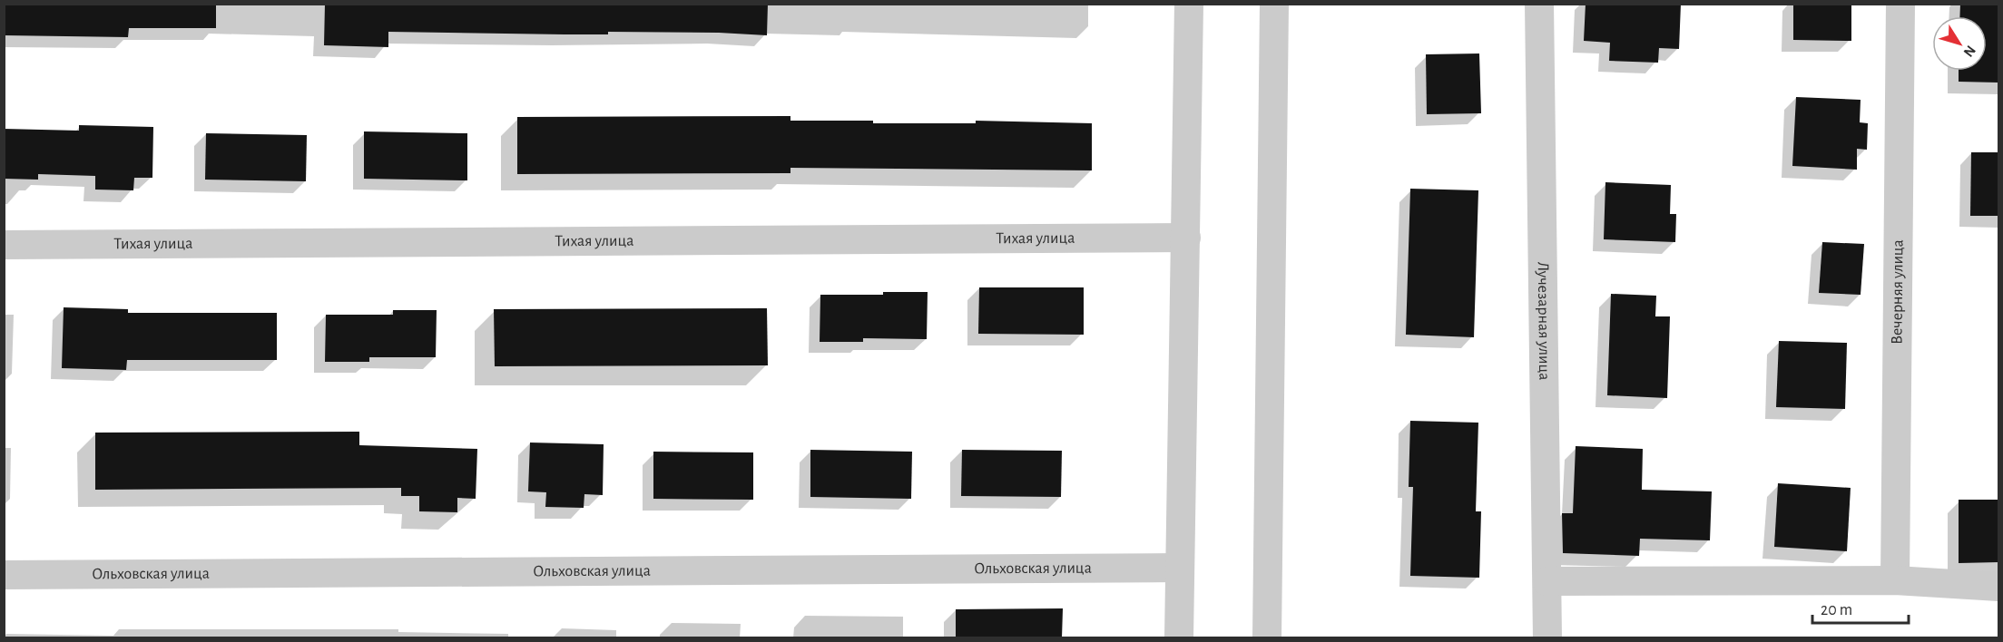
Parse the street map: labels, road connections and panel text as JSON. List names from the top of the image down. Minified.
{"streets":{"street":["Тихая улица","Вечерняя улица","Лучезарная улица","Ольховская улица"]},"scale_bar":"20 m","north":"bottom right"}
